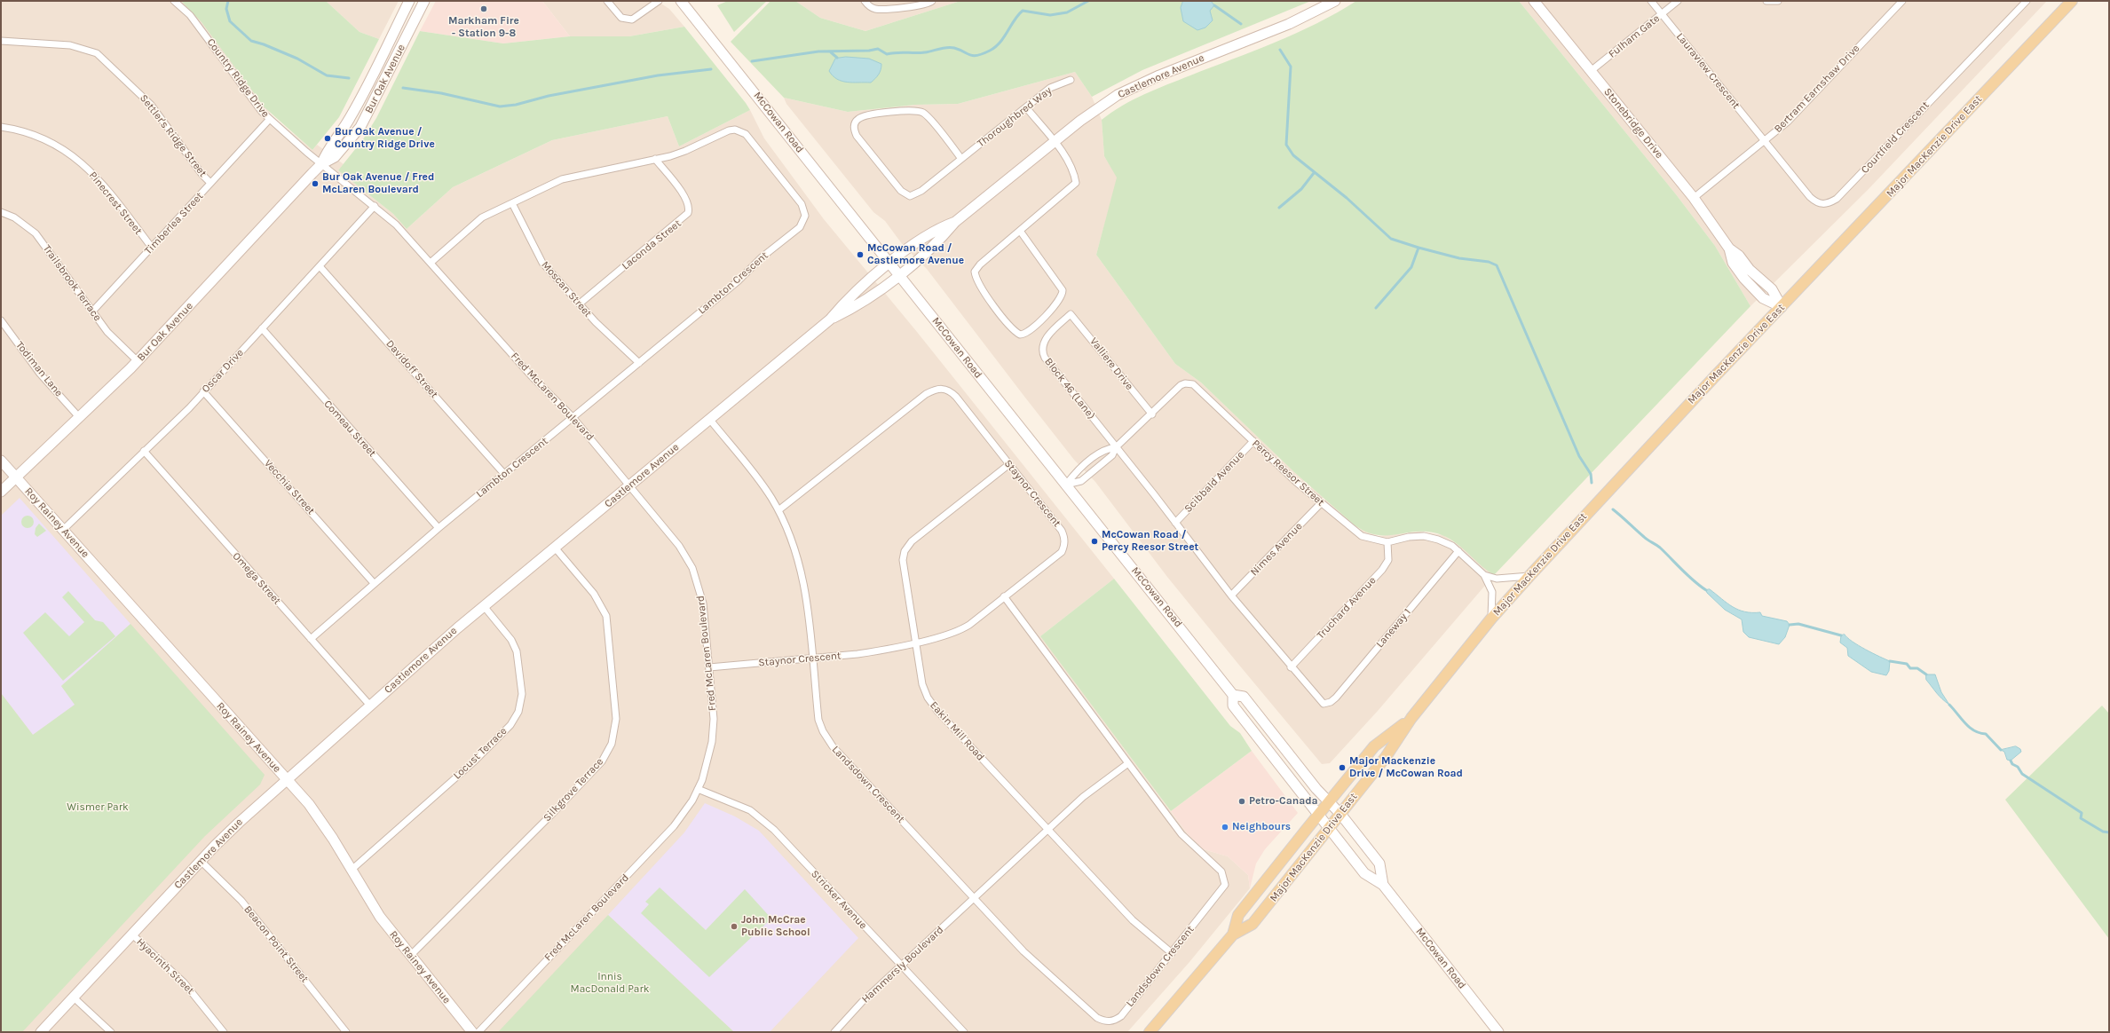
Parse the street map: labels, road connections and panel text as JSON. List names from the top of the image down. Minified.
{"streets":{"main road":["Major MacKenzie Drive East"],"street":["Fulham Gate","Lauraview Crescent","Castlemore Avenue","Country Ridge Drive","Bur Oak Avenue","Bertram Earnshaw Drive","Thoroughbred Way","McCowan Road","Stonebridge Drive","Settler's Ridge Street","Courtfield Crescent","Pinecrest Street","Timberlea Street","Laconda Street","Trailsbrook Terrace","Lambton Crescent","Moscan Street","Valliere Drive","Todiman Lane","Davidoff Street","Oscar Drive","Block 46 (Lane)","Fred McLaren Boulevard","Comeau Street","Percy Reesor Street","Scibbald Avenue","Vecchia Street","Staynor Crescent","Roy Rainey Avenue","Nimes Avenue","Omega Street","Truchard Avenue","Laneway 1","Eakin Mill Road","Locust Terrace","Landsdown Crescent","Silkgrove Terrace","Stricker Avenue","Beacon Point Street","Hammersly Boulevard","Hyacinth Street"]},"crossings":[["Fulham Gate","Lauraview Crescent"],["Fulham Gate","Stonebridge Drive"],["Lauraview Crescent","Bertram Earnshaw Drive"],["Lauraview Crescent","Courtfield Crescent"],["Castlemore Avenue","McCowan Road"],["Castlemore Avenue","Fred McLaren Boulevard"],["Castlemore Avenue","Roy Rainey Avenue"],["Castlemore Avenue","Omega Street"],["Castlemore Avenue","Locust Terrace"],["Castlemore Avenue","Landsdown Crescent"],["Castlemore Avenue","Silkgrove Terrace"],["Castlemore Avenue","Beacon Point Street"],["Castlemore Avenue","Hyacinth Street"],["Country Ridge Drive","Bur Oak Avenue"],["Country Ridge Drive","Timberlea Street"],["Country Ridge Drive","Fred McLaren Boulevard"],["Bur Oak Avenue","Trailsbrook Terrace"],["Bur Oak Avenue","Todiman Lane"],["Bur Oak Avenue","Fred McLaren Boulevard"],["Bur Oak Avenue","Roy Rainey Avenue"],["Bertram Earnshaw Drive","Stonebridge Drive"],["Bertram Earnshaw Drive","Courtfield Crescent"],["McCowan Road","Major MacKenzie Drive East"],["McCowan Road","Percy Reesor Street"],["Stonebridge Drive","Major MacKenzie Drive East"],["Settler's Ridge Street","Timberlea Street"],["Major MacKenzie Drive East","Percy Reesor Street"],["Pinecrest Street","Timberlea Street"],["Timberlea Street","Trailsbrook Terrace"],["Laconda Street","Lambton Crescent"],["Laconda Street","Moscan Street"],["Lambton Crescent","Moscan Street"],["Lambton Crescent","Davidoff Street"],["Lambton Crescent","Fred McLaren Boulevard"],["Lambton Crescent","Comeau Street"],["Lambton Crescent","Vecchia Street"],["Lambton Crescent","Omega Street"],["Valliere Drive","Block 46 (Lane)"],["Valliere Drive","Percy Reesor Street"],["Davidoff Street","Oscar Drive"],["Oscar Drive","Fred McLaren Boulevard"],["Oscar Drive","Comeau Street"],["Oscar Drive","Vecchia Street"],["Oscar Drive","Roy Rainey Avenue"],["Oscar Drive","Omega Street"],["Block 46 (Lane)","Percy Reesor Street"],["Block 46 (Lane)","Scibbald Avenue"],["Block 46 (Lane)","Nimes Avenue"],["Block 46 (Lane)","Truchard Avenue"],["Block 46 (Lane)","Laneway 1"],["Fred McLaren Boulevard","Staynor Crescent"],["Fred McLaren Boulevard","Stricker Avenue"],["Percy Reesor Street","Scibbald Avenue"],["Percy Reesor Street","Nimes Avenue"],["Percy Reesor Street","Truchard Avenue"],["Percy Reesor Street","Laneway 1"],["Staynor Crescent","Eakin Mill Road"],["Staynor Crescent","Landsdown Crescent"],["Roy Rainey Avenue","Locust Terrace"],["Roy Rainey Avenue","Silkgrove Terrace"],["Eakin Mill Road","Landsdown Crescent"],["Landsdown Crescent","Hammersly Boulevard"],["Stricker Avenue","Hammersly Boulevard"]],"parks":["Wismer Park","Innis MacDonald Park"],"places":["Markham Fire - Station 9-8","Bur Oak Avenue / Country Ridge Drive","Bur Oak Avenue / Fred McLaren Boulevard","McCowan Road / Castlemore Avenue","McCowan Road / Percy Reesor Street","Major Mackenzie Drive / McCowan Road","Petro-Canada","Neighbours","John McCrae Public School"]}
